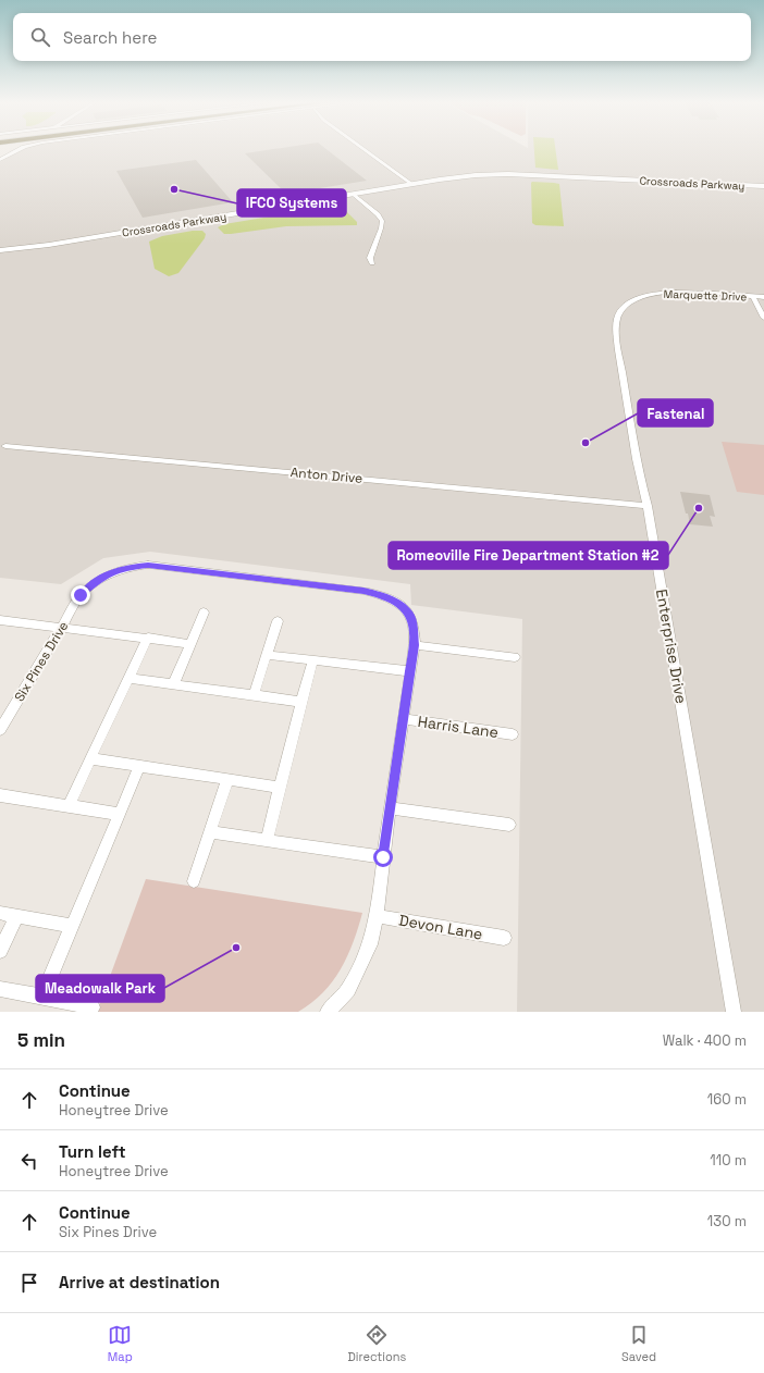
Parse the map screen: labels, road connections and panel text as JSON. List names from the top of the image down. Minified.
{"streets":{"street":["Crossroads Parkway","Marquette Drive","Anton Drive","Enterprise Drive","Six Pines Drive","Harris Lane","Devon Lane"]},"crossings":[["Marquette Drive","Enterprise Drive"],["Anton Drive","Enterprise Drive"],["Six Pines Drive","Harris Lane"],["Six Pines Drive","Devon Lane"]],"places":["IFCO Systems","Fastenal","Romeoville Fire Department Station #2","Meadowalk Park"],"page":{"search":"Search here","heading":["5 min","Walk · 400 m"],"list":[["Continue","Honeytree Drive","160 m"],["Turn left","Honeytree Drive","110 m"],["Continue","Six Pines Drive","130 m"],"Arrive at destination"],"nav":["Map","Directions","Saved"]}}
